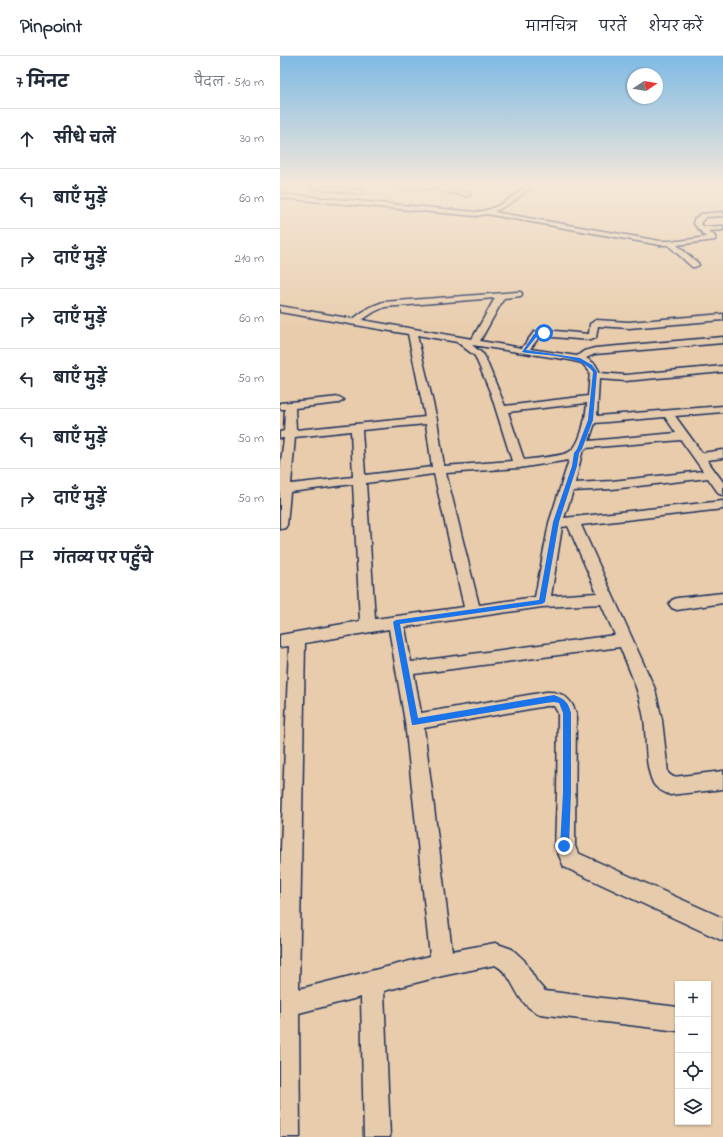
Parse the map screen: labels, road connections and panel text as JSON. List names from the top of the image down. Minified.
{"north":"right","page":{"header":"Pinpoint","nav":["मानचित्र","परतें","शेयर करें"],"heading":["7 मिनट","पैदल · 510 m"],"list":[["सीधे चलें","30 m"],["बाएँ मुड़ें","60 m"],["दाएँ मुड़ें","210 m"],["दाएँ मुड़ें","60 m"],["बाएँ मुड़ें","50 m"],["बाएँ मुड़ें","50 m"],["दाएँ मुड़ें","50 m"],"गंतव्य पर पहुँचे"],"map_buttons":["+","−"]}}
